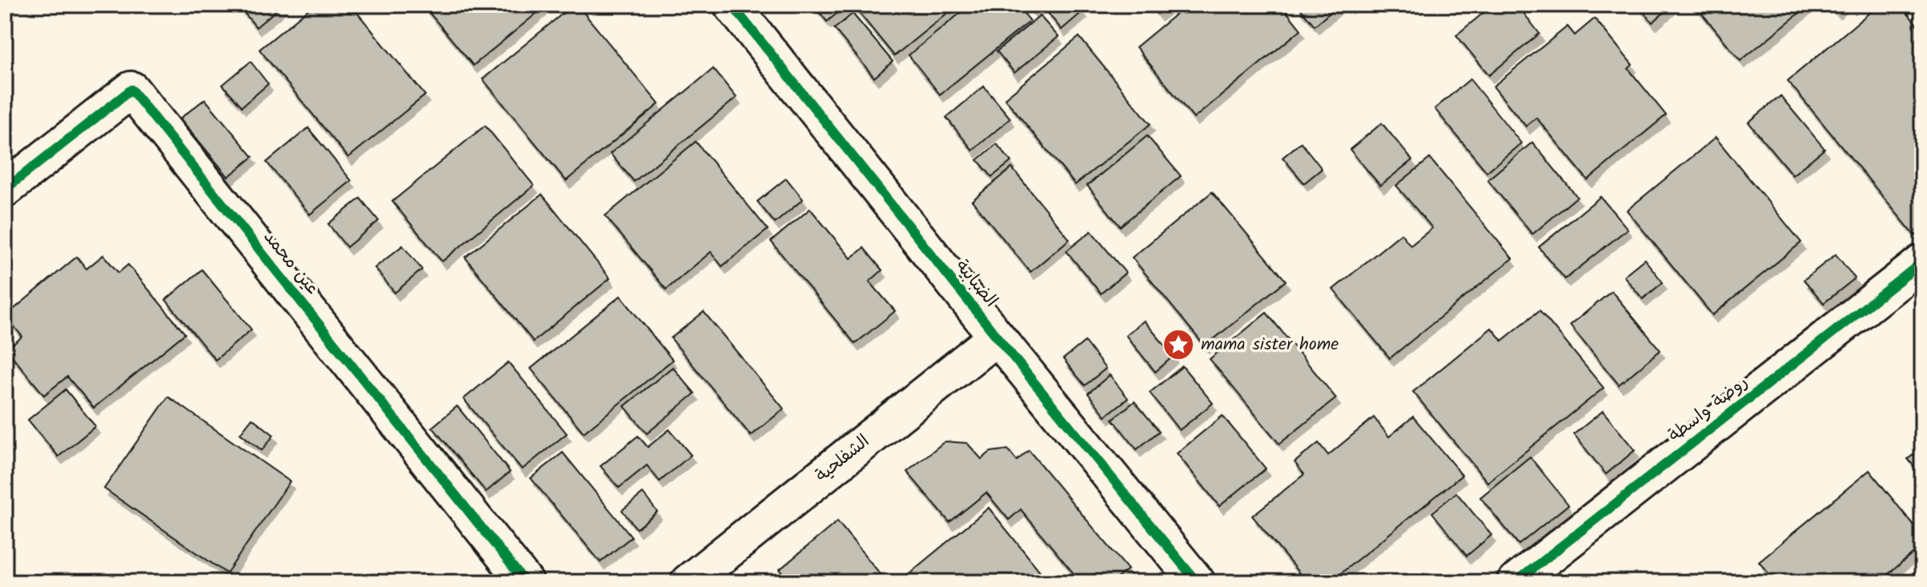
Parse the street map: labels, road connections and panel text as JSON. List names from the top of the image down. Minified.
{"streets":{"street":["عين محمد","الضبابية","روضة واسطة","الشفلحية"]},"crossings":[["الضبابية","الشفلحية"]],"places":{"place":["mama sister home"]}}
